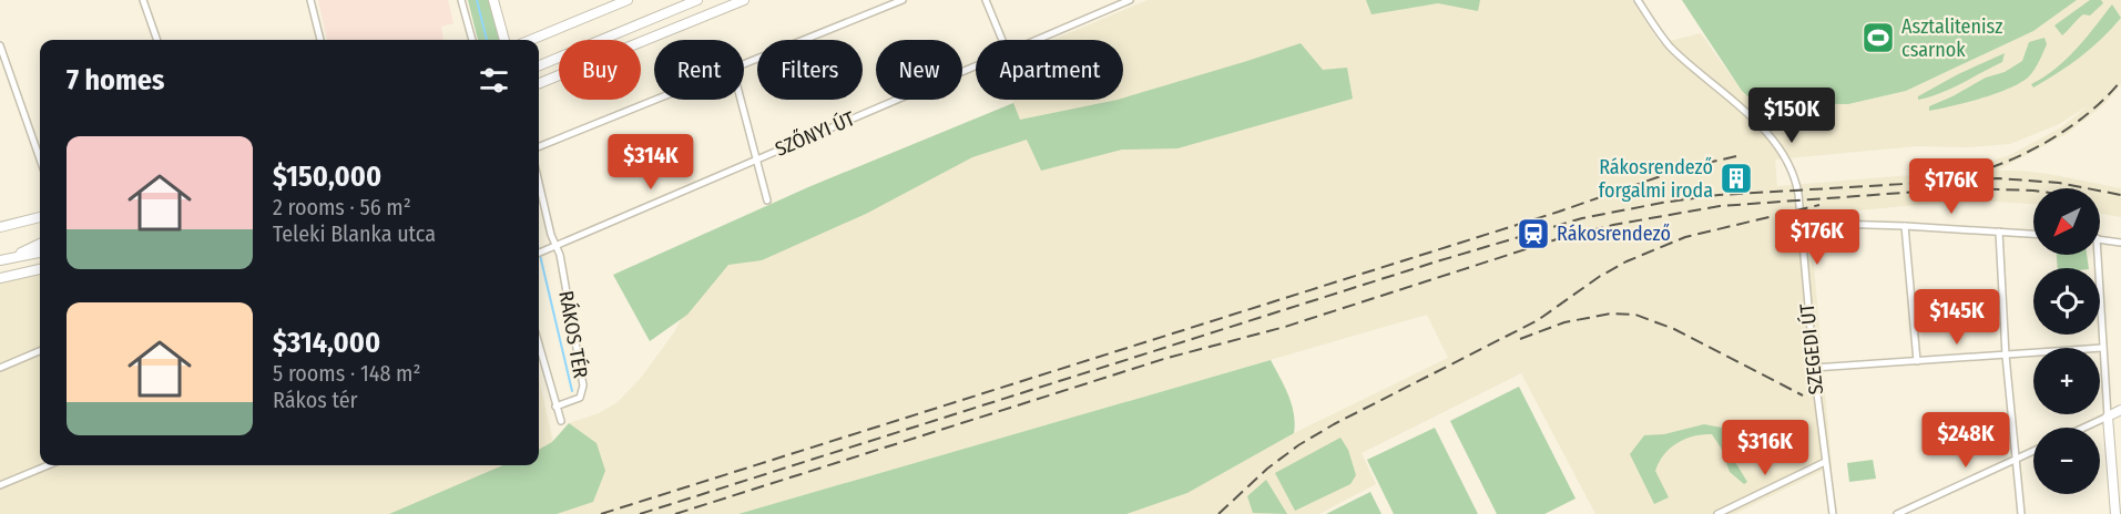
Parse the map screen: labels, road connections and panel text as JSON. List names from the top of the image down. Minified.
{"streets":{"street":["SZŐNYI ÚT","RÁKOS TÉR","SZEGEDI ÚT"]},"places":{"sports":["Asztalitenisz csarnok"],"building":["Rákosrendező forgalmi iroda"],"station":["Rákosrendező"]},"north":"bottom left","page":{"chip":["Buy","Rent","Filters","New","Apartment"],"heading":"7 homes","price":["$150K","$314K","$176K","$176K","$145K","$248K","$316K"],"list":[{"name":"$150,000","note":"2 rooms · 56 m² · Teleki Blanka utca"},{"name":"$314,000","note":"5 rooms · 148 m² · Rákos tér"}],"map_buttons":["+","−"]}}
